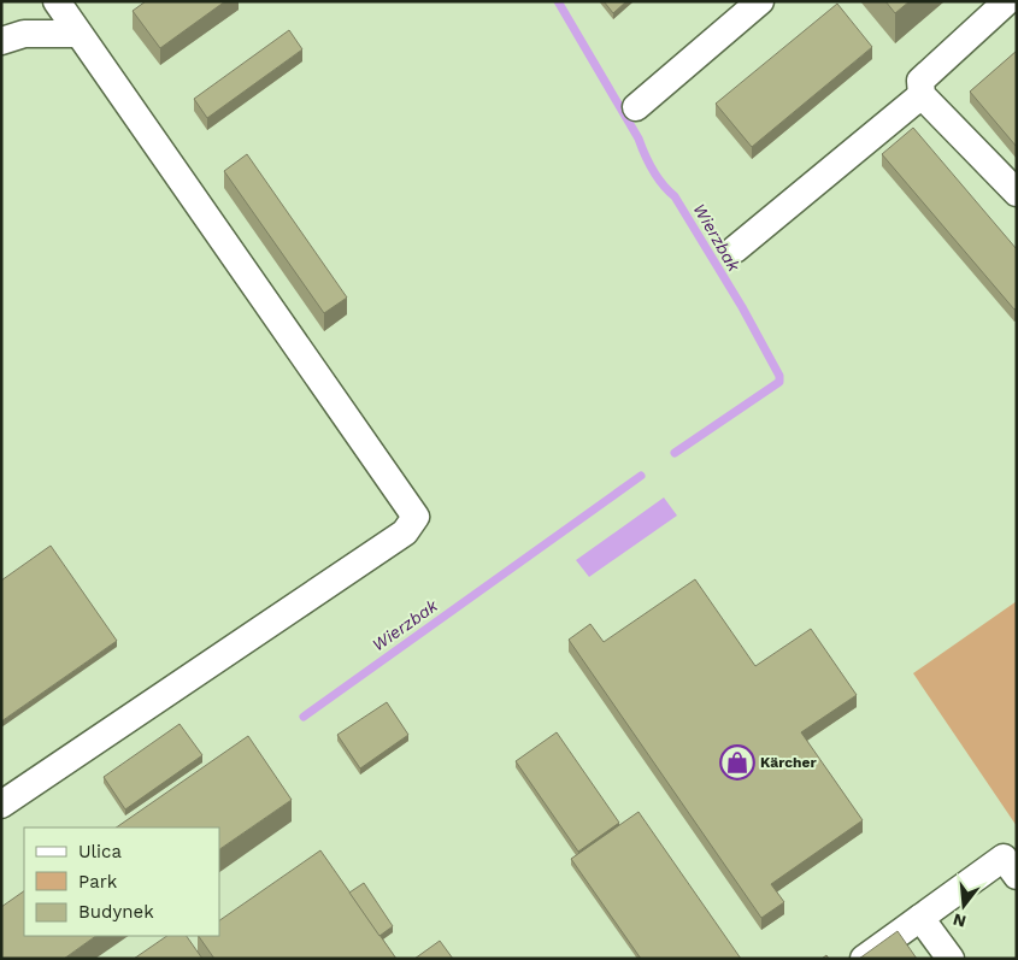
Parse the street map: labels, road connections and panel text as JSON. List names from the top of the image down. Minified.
{"water":["Wierzbak"],"places":{"shop":["Kärcher"]},"legend":["Ulica","Park","Budynek"],"north":"bottom"}
